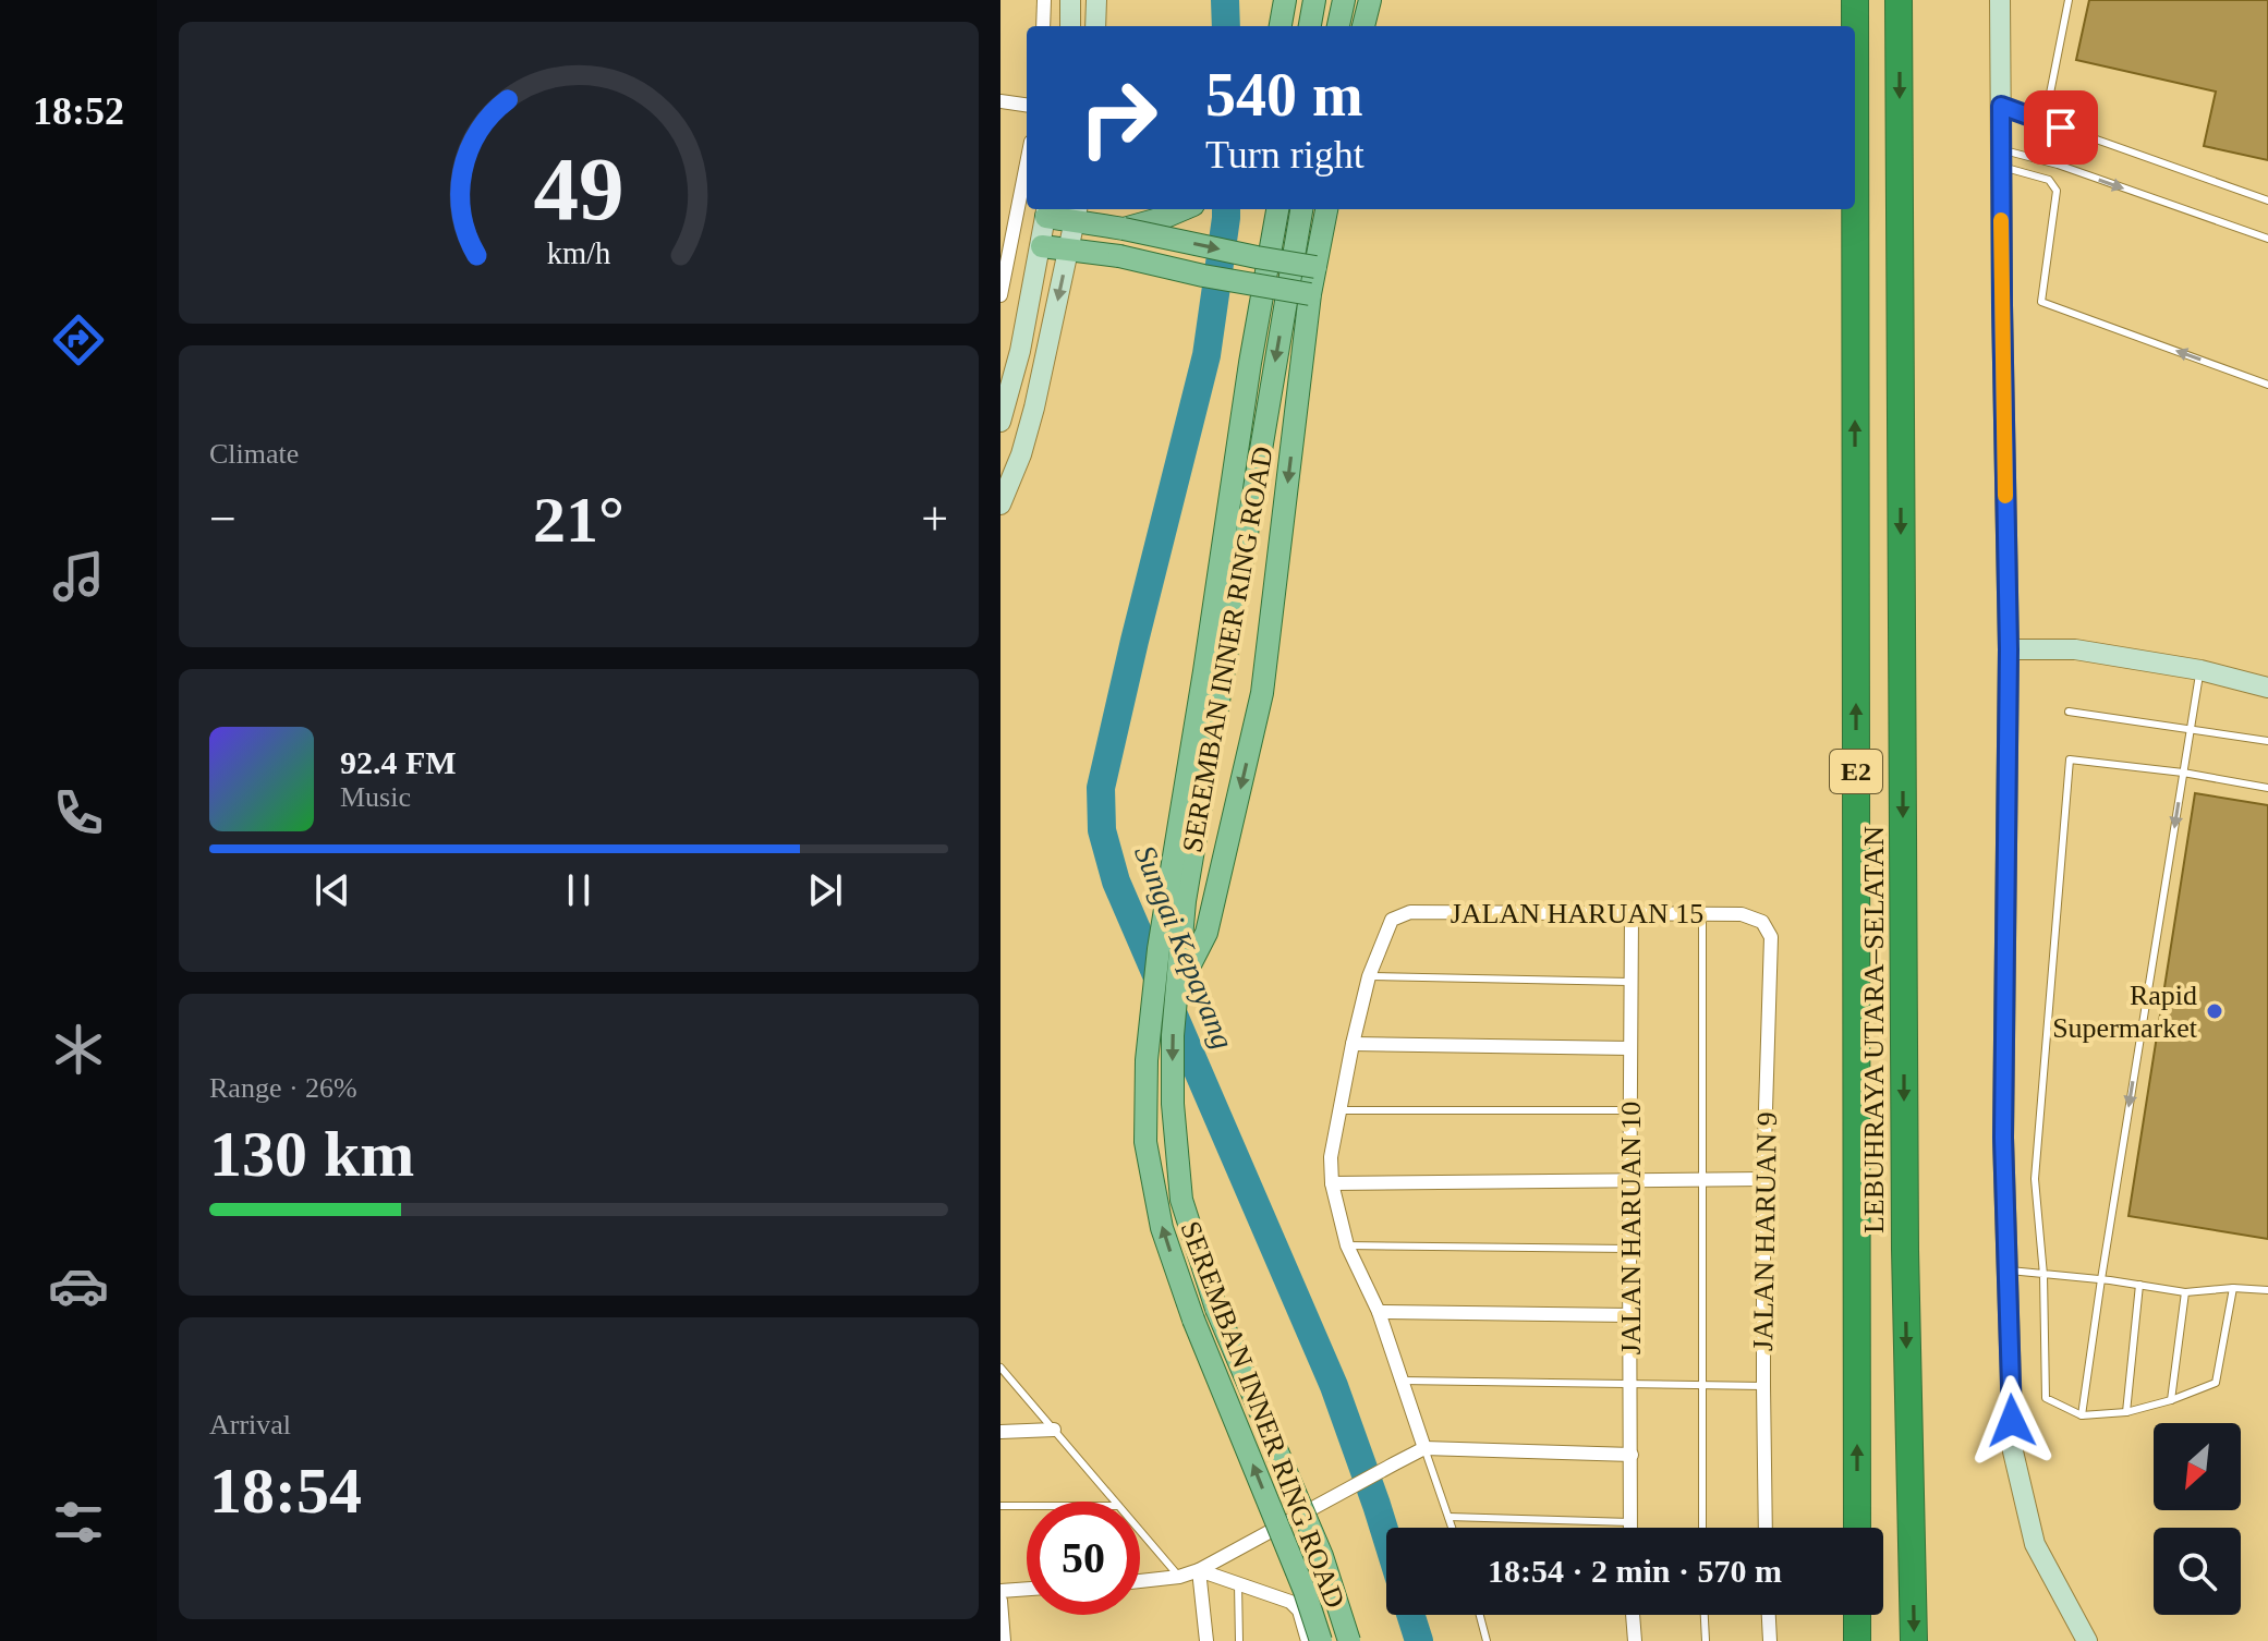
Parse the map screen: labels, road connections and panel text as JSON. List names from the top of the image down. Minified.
{"streets":{"highway":["E2","LEBUHRAYA UTARA–SELATAN"],"main road":["SEREMBAN INNER RING ROAD"],"street":["JALAN HARUAN 15","JALAN HARUAN 10","JALAN HARUAN 9"]},"crossings":[["JALAN HARUAN 15","JALAN HARUAN 10"],["JALAN HARUAN 15","JALAN HARUAN 9"]],"water":["Sungai Kepayang"],"places":["Rapid Supermarket"],"north":"bottom left","page":{"tabs":"18:52","turn":["540 m","Turn right"],"tile":["Climate",["Range · 26%","130 km"],["Arrival","18:54"]],"heat":["−","21°","+"],"song":["92.4 FM","Music"],"limit":"50","trip":"18:54 · 2 min · 570 m","gauge":["49","km/h"]}}
